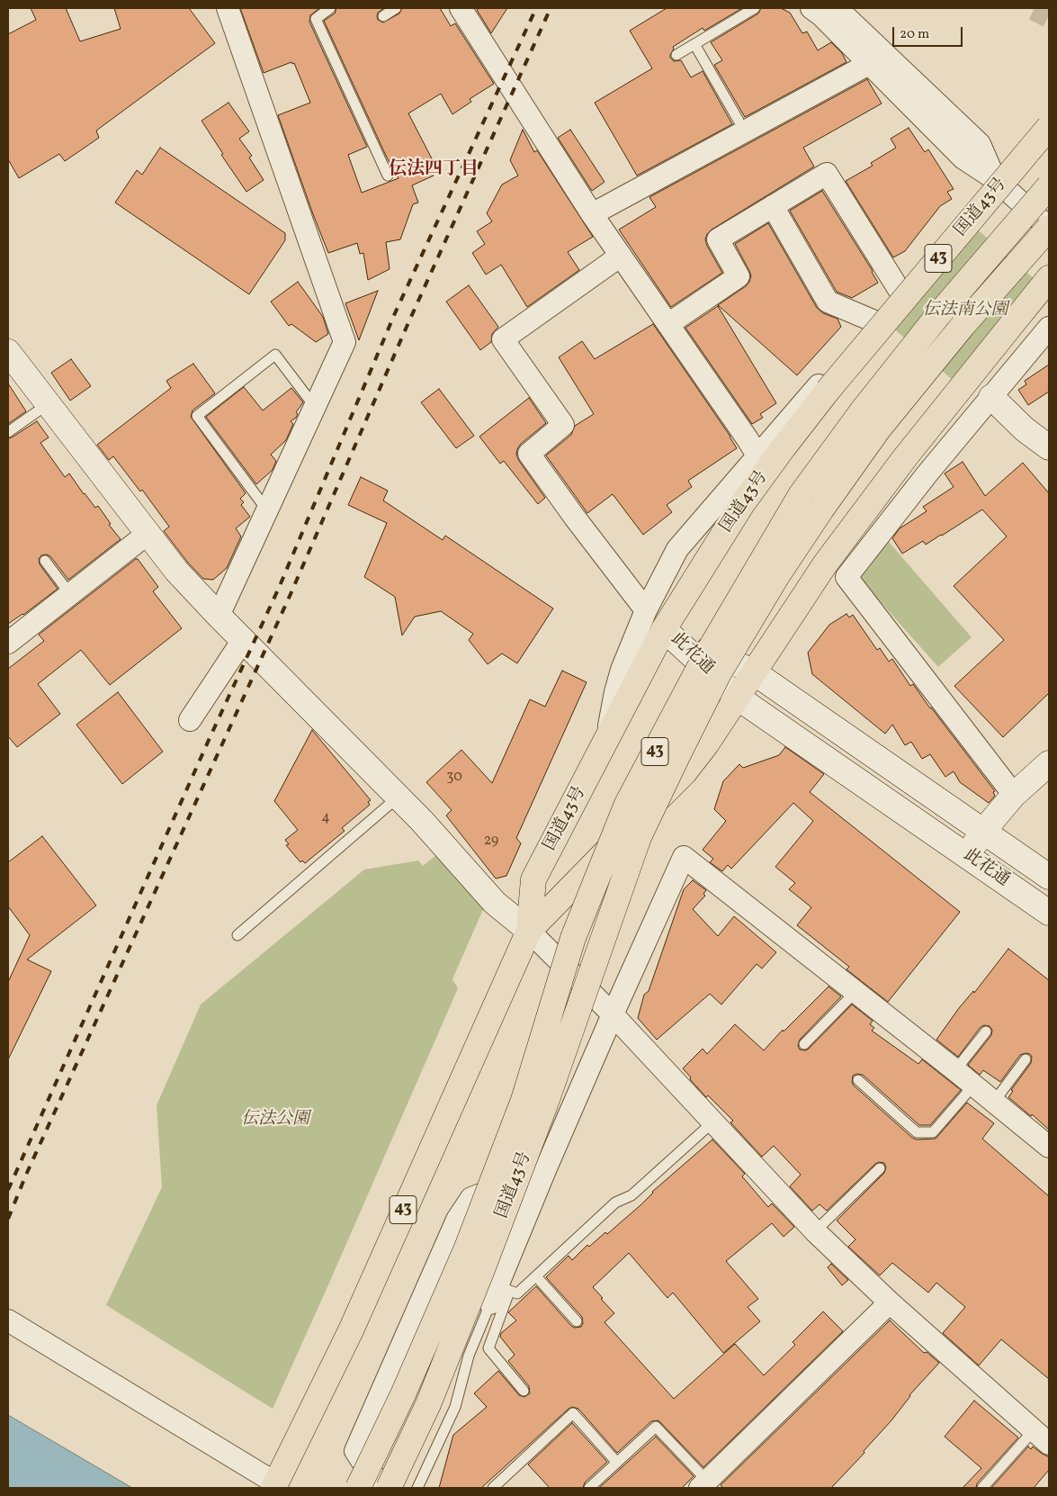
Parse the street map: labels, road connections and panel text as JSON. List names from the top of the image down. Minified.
{"streets":{"highway":["国道43号","43"],"street":["此花通"]},"crossings":[["国道43号","此花通"]],"districts":["伝法四丁目"],"parks":["伝法南公園","伝法公園"],"house_numbers":["30","4","29"],"scale_bar":"20 m"}
